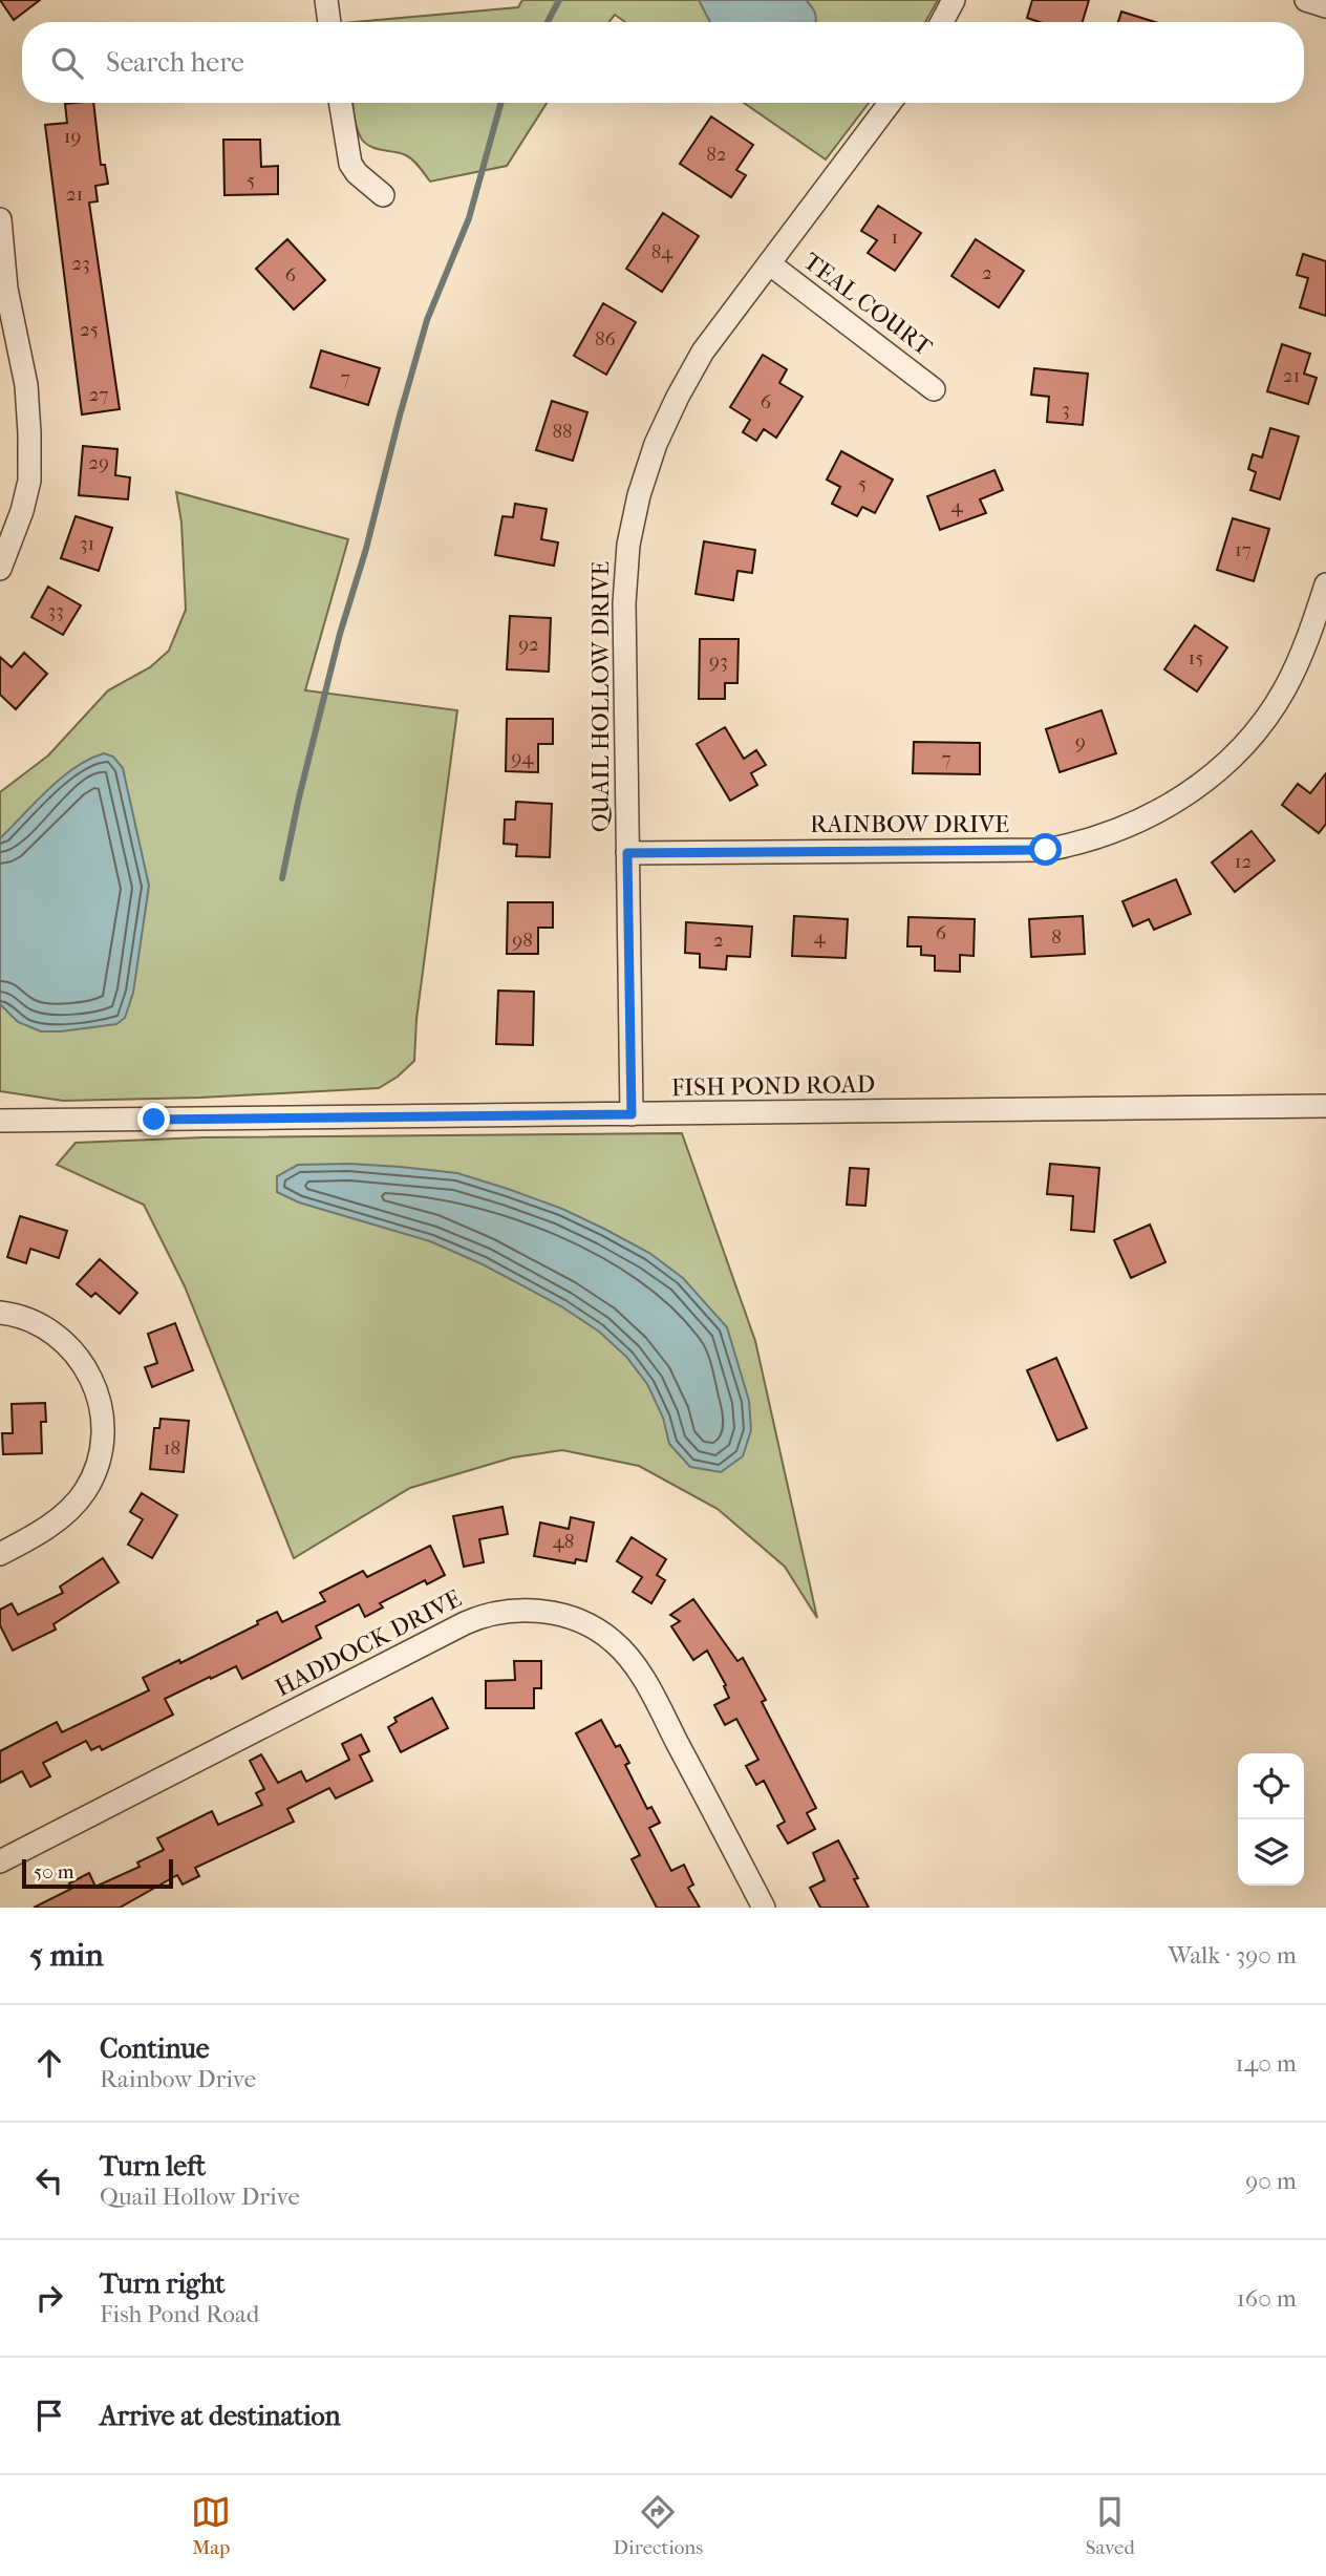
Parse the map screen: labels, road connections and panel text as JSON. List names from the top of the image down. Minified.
{"streets":{"street":["TEAL COURT","QUAIL HOLLOW DRIVE","RAINBOW DRIVE","FISH POND ROAD","HADDOCK DRIVE"]},"crossings":[["TEAL COURT","QUAIL HOLLOW DRIVE"],["QUAIL HOLLOW DRIVE","RAINBOW DRIVE"],["QUAIL HOLLOW DRIVE","FISH POND ROAD"]],"house_numbers":["19","82","5","21","1","84","23","2","6","25","86","21","7","27","6","3","88","29","5","4","31","17","33","92","15","93","9","94","7","12","6","4","8","98","2","18","48"],"scale_bar":"50 m","page":{"search":"Search here","scale":"50 m","heading":["5 min","Walk · 390 m"],"list":[["Continue","Rainbow Drive","140 m"],["Turn left","Quail Hollow Drive","90 m"],["Turn right","Fish Pond Road","160 m"],"Arrive at destination"],"nav":["Map","Directions","Saved"]}}
